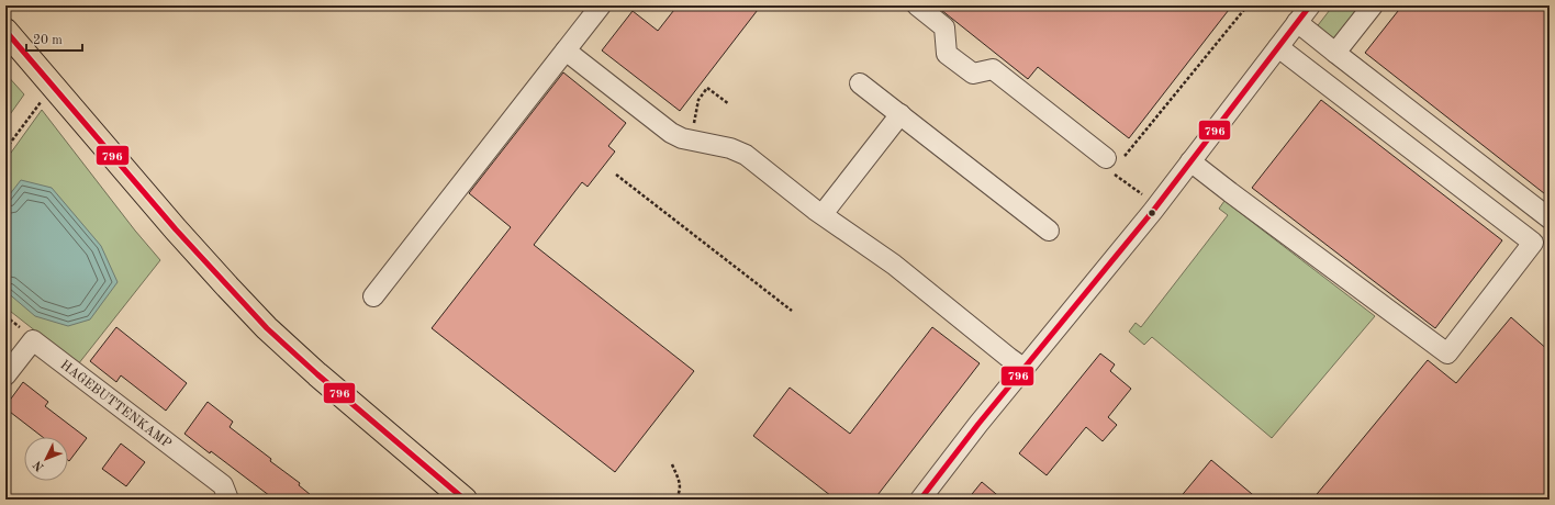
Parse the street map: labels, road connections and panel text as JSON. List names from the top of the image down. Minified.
{"streets":{"street":["HAGEBUTTENKAMP"]},"lines":["transit line 796"],"scale_bar":"20 m","north":"bottom left"}
